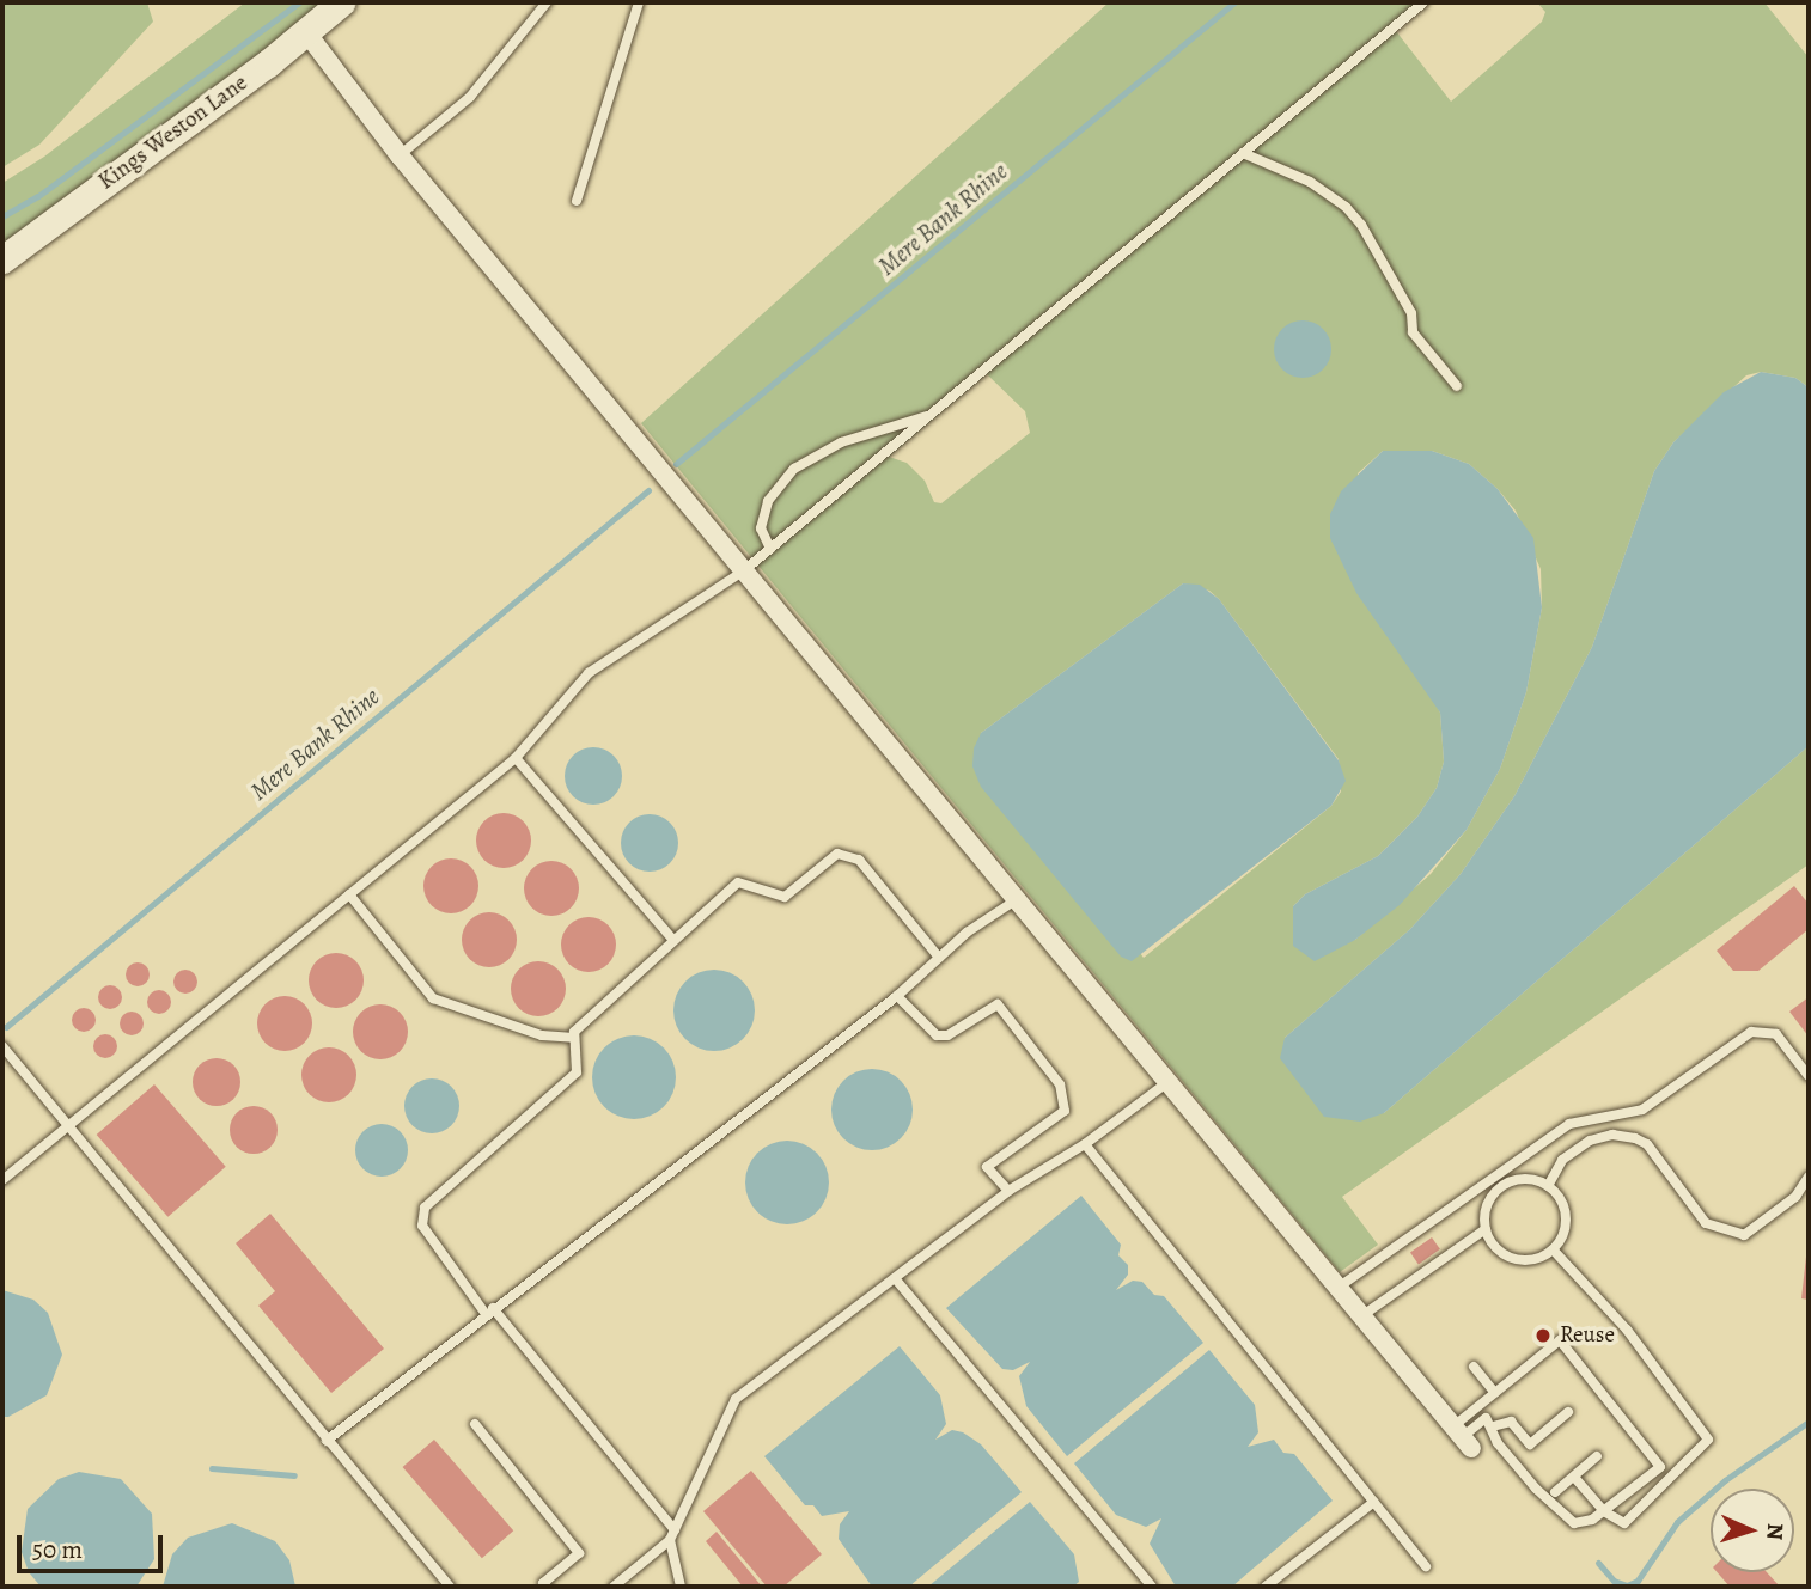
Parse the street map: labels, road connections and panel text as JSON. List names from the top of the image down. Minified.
{"streets":{"street":["Kings Weston Lane"]},"water":["Mere Bank Rhine"],"places":["Reuse"],"scale_bar":"50 m","north":"right"}
